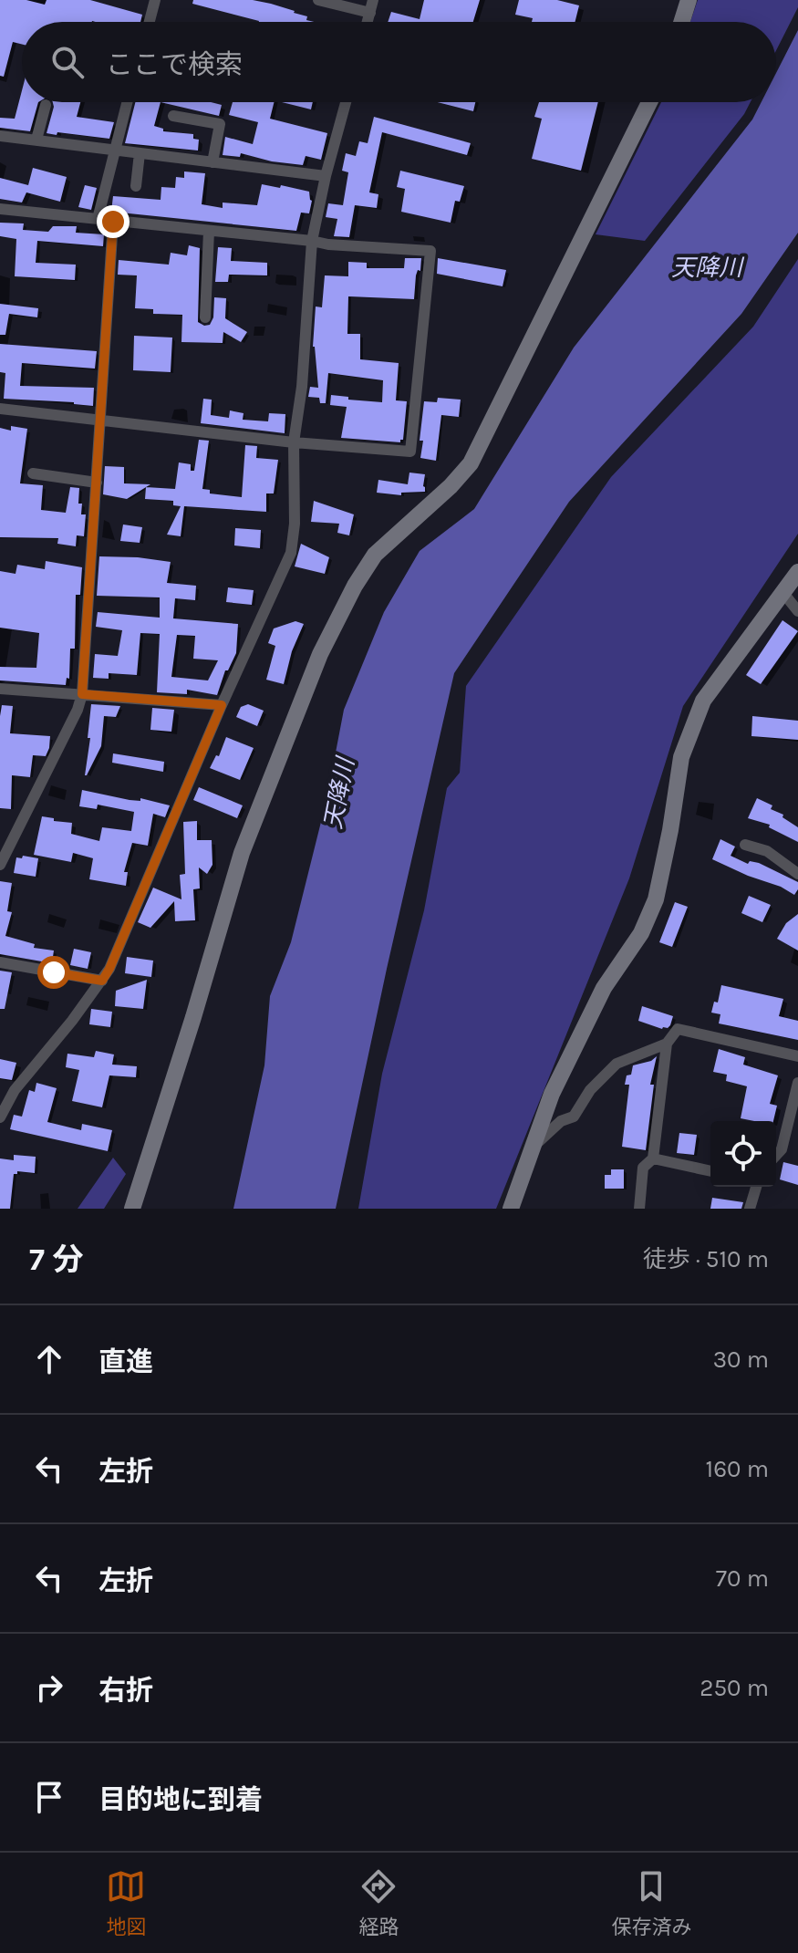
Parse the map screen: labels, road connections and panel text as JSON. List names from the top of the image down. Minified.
{"water":["天降川"],"page":{"search":"ここで検索","heading":["7 分","徒歩 · 510 m"],"list":[["直進","30 m"],["左折","160 m"],["左折","70 m"],["右折","250 m"],"目的地に到着"],"nav":["地図","経路","保存済み"]}}
